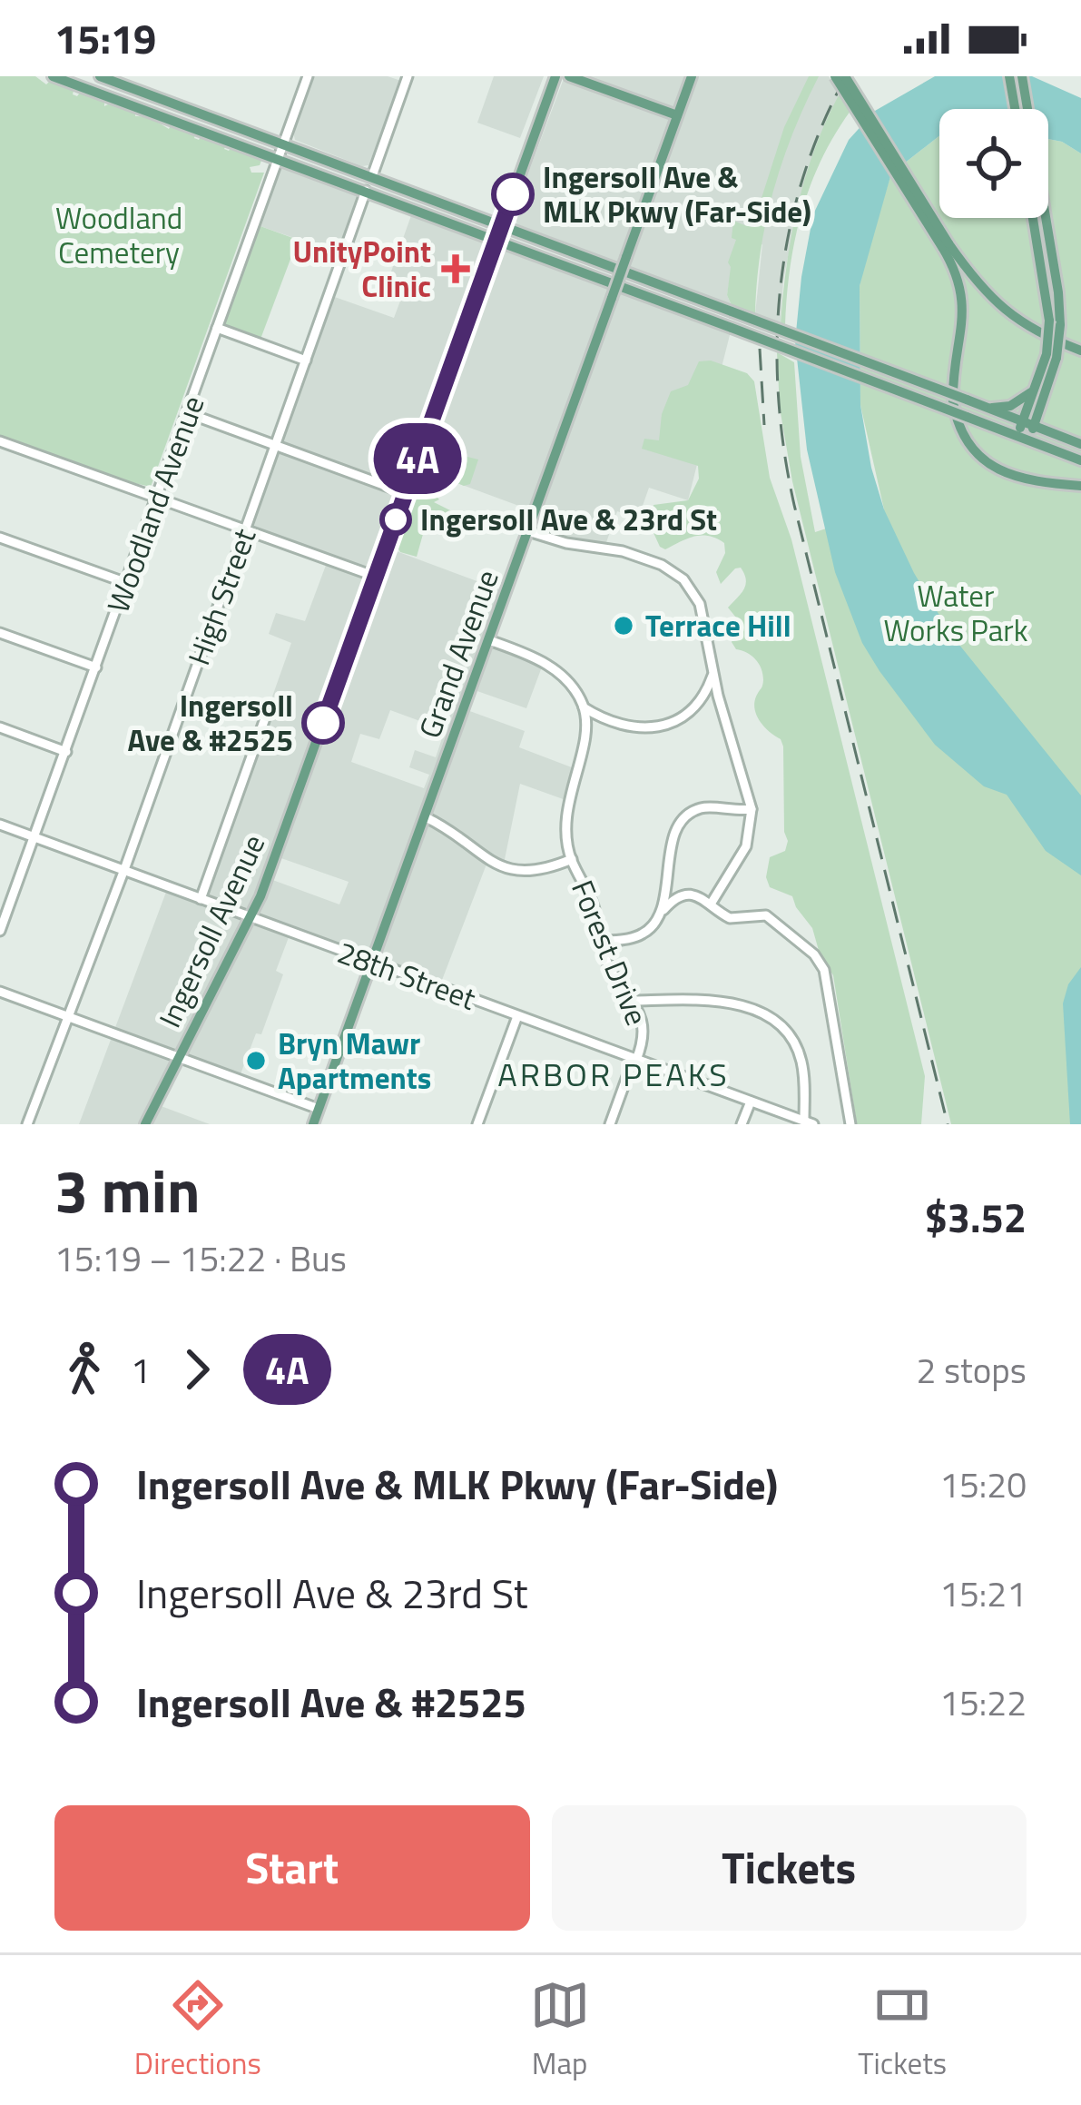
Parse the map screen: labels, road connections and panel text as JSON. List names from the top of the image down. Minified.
{"streets":{"main road":["Grand Avenue","Ingersoll Avenue"],"street":["Woodland Avenue","High Street","Forest Drive","28th Street"]},"crossings":[["Woodland Avenue","28th Street"],["High Street","28th Street"],["Grand Avenue","28th Street"],["Ingersoll Avenue","28th Street"],["Forest Drive","28th Street"]],"districts":["ARBOR PEAKS"],"parks":["Woodland Cemetery","Water Works Park"],"places":{"other":["Ingersoll Ave & MLK Pkwy (Far-Side)","Ingersoll Ave & 23rd St","Terrace Hill","Ingersoll Ave & #2525","Bryn Mawr Apartments"],"health":["UnityPoint Clinic"]},"lines":["bus line 4A"],"page":{"status":"15:19","on_map":"4A","heading":["3 min","15:19 – 15:22 · Bus","$3.52"],"legs":["1","4A","2 stops"],"list":[{"name":"Ingersoll Ave & MLK Pkwy (Far-Side)","value":"15:20"},{"name":"Ingersoll Ave & 23rd St","value":"15:21"},{"name":"Ingersoll Ave & #2525","value":"15:22"}],"buttons":["Start","Tickets"],"tabs":["Directions","Map","Tickets"]}}
